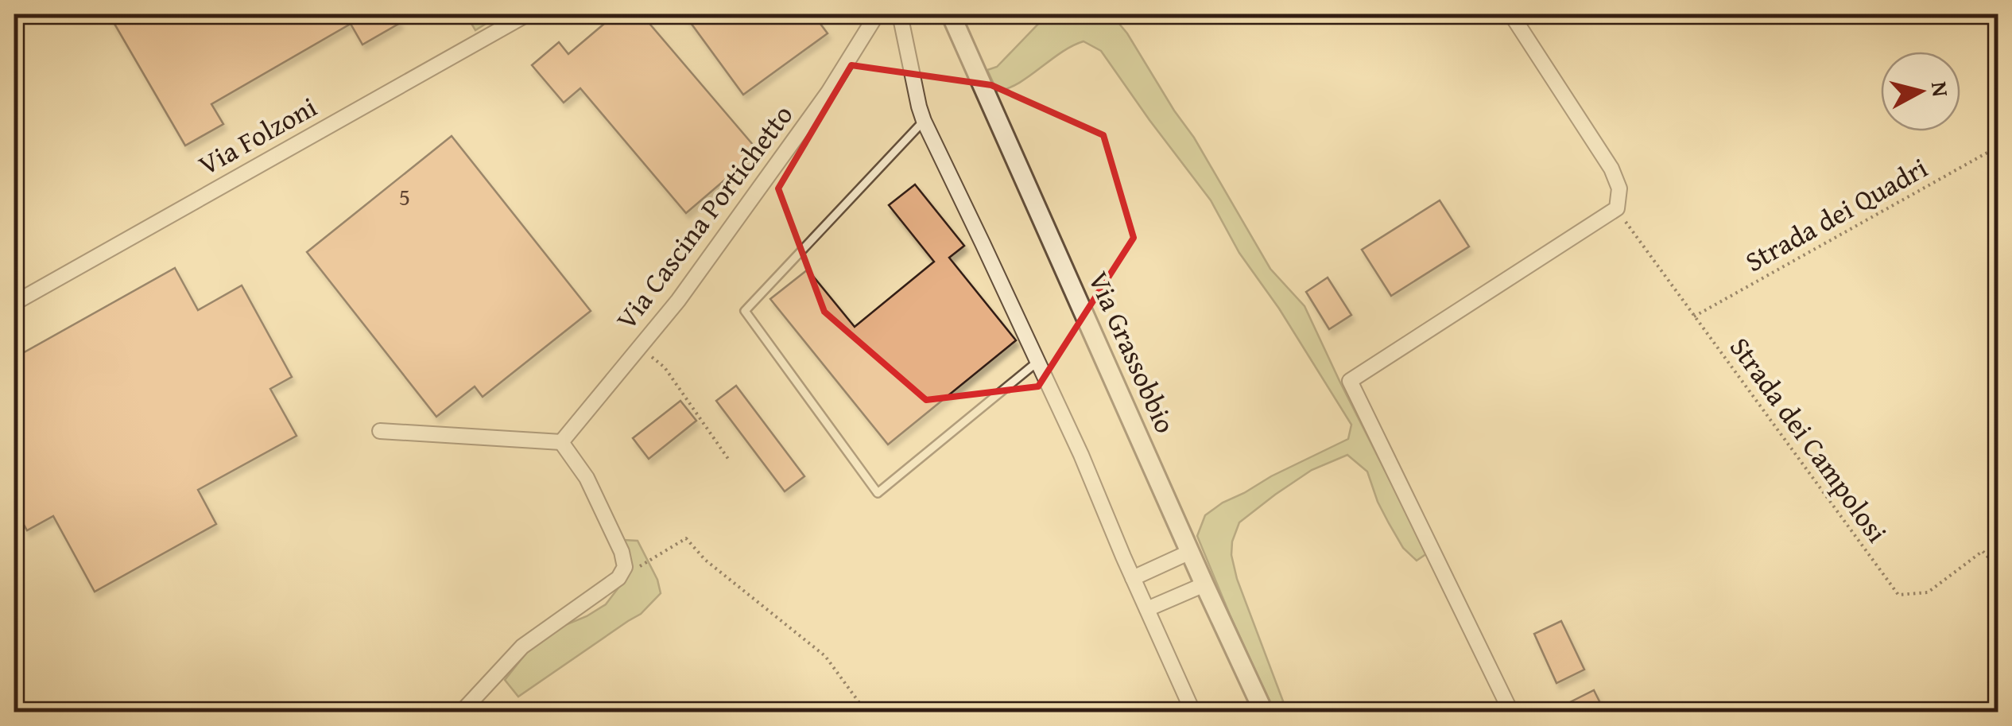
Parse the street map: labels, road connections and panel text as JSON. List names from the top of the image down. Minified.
{"streets":{"street":["Via Folzoni","Via Cascina Portichetto","Via Grassobbio"],"path":["Strada dei Quadri","Strada dei Campolosi"]},"crossings":[["Strada dei Quadri","Strada dei Campolosi"]],"house_numbers":["5"],"north":"right"}
